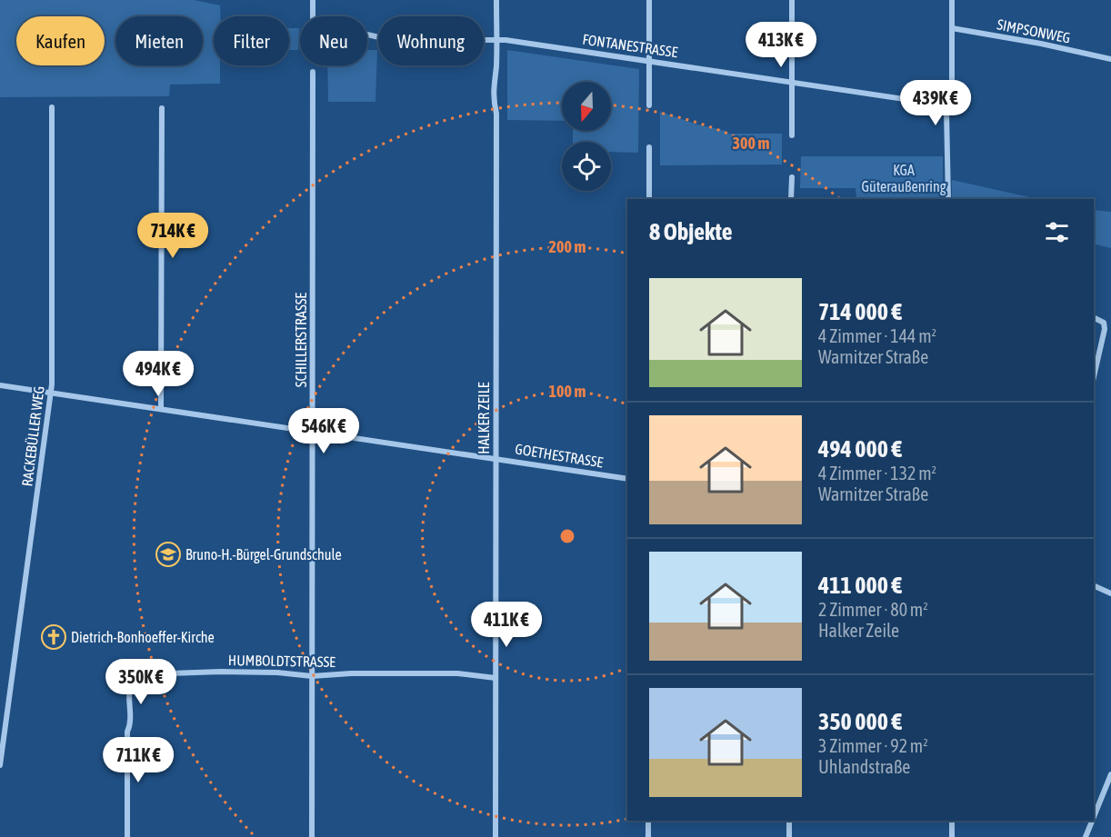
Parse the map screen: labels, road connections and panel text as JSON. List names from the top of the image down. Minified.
{"streets":{"street":["SIMPSONWEG","FONTANESTRASSE","SCHILLERSTRASSE","HALKER ZEILE","RACKEBÜLLER WEG","GOETHESTRASSE","HUMBOLDTSTRASSE"]},"crossings":[["FONTANESTRASSE","HALKER ZEILE"],["SCHILLERSTRASSE","GOETHESTRASSE"],["SCHILLERSTRASSE","HUMBOLDTSTRASSE"],["HALKER ZEILE","GOETHESTRASSE"],["HALKER ZEILE","HUMBOLDTSTRASSE"],["RACKEBÜLLER WEG","GOETHESTRASSE"]],"parks":["KGA Güteraußenring"],"places":{"school or university":["Bruno-H.-Bürgel-Grundschule"],"church":["Dietrich-Bonhoeffer-Kirche"]},"north":"bottom","page":{"chip":["Kaufen","Mieten","Filter","Neu","Wohnung"],"price":["413K €","439K €","714K €","494K €","546K €","411K €","350K €","711K €"],"heading":"8 Objekte","list":[{"name":"714 000 €","note":"4 Zimmer · 144 m² · Warnitzer Straße"},{"name":"494 000 €","note":"4 Zimmer · 132 m² · Warnitzer Straße"},{"name":"411 000 €","note":"2 Zimmer · 80 m² · Halker Zeile"},{"name":"350 000 €","note":"3 Zimmer · 92 m² · Uhlandstraße"}]},"rings":["300 m","200 m","100 m"]}
